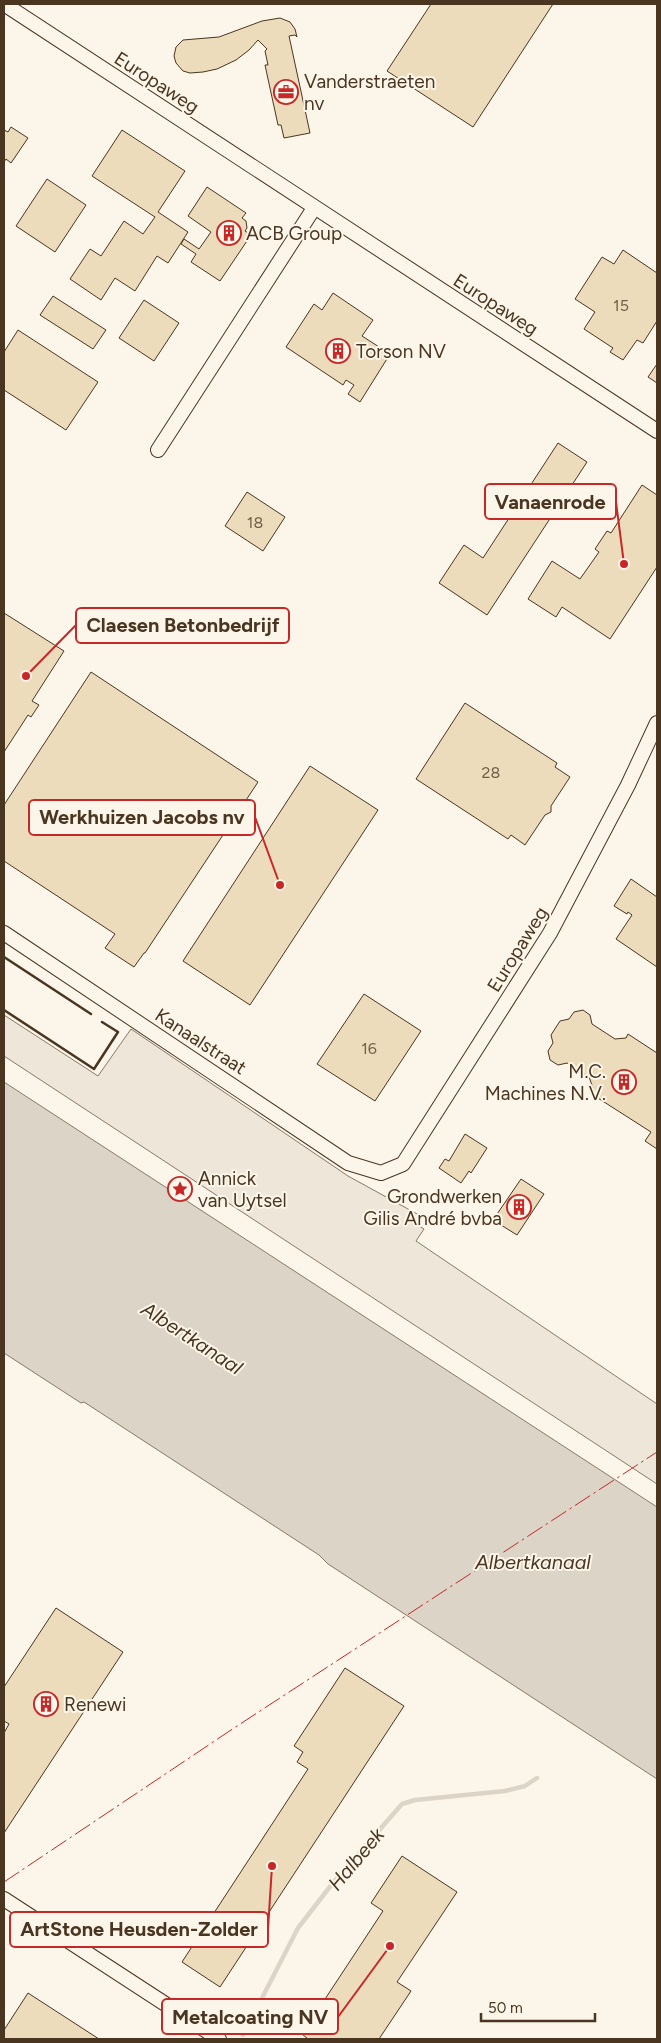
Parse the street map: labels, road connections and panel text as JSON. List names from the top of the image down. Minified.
{"streets":{"street":["Europaweg","Kanaalstraat"]},"crossings":[["Europaweg","Kanaalstraat"]],"water":["Albertkanaal","Halbeek"],"places":{"office":["Vanderstraeten nv"],"building":["ACB Group","Torson NV","M.C. Machines N.V.","Grondwerken Gilis André bvba","Renewi"],"other":["Vanaenrode","Claesen Betonbedrijf","Werkhuizen Jacobs nv","ArtStone Heusden-Zolder","Metalcoating NV"],"place":["Annick van Uytsel"]},"house_numbers":["15","18","28","16"],"scale_bar":"50 m"}
